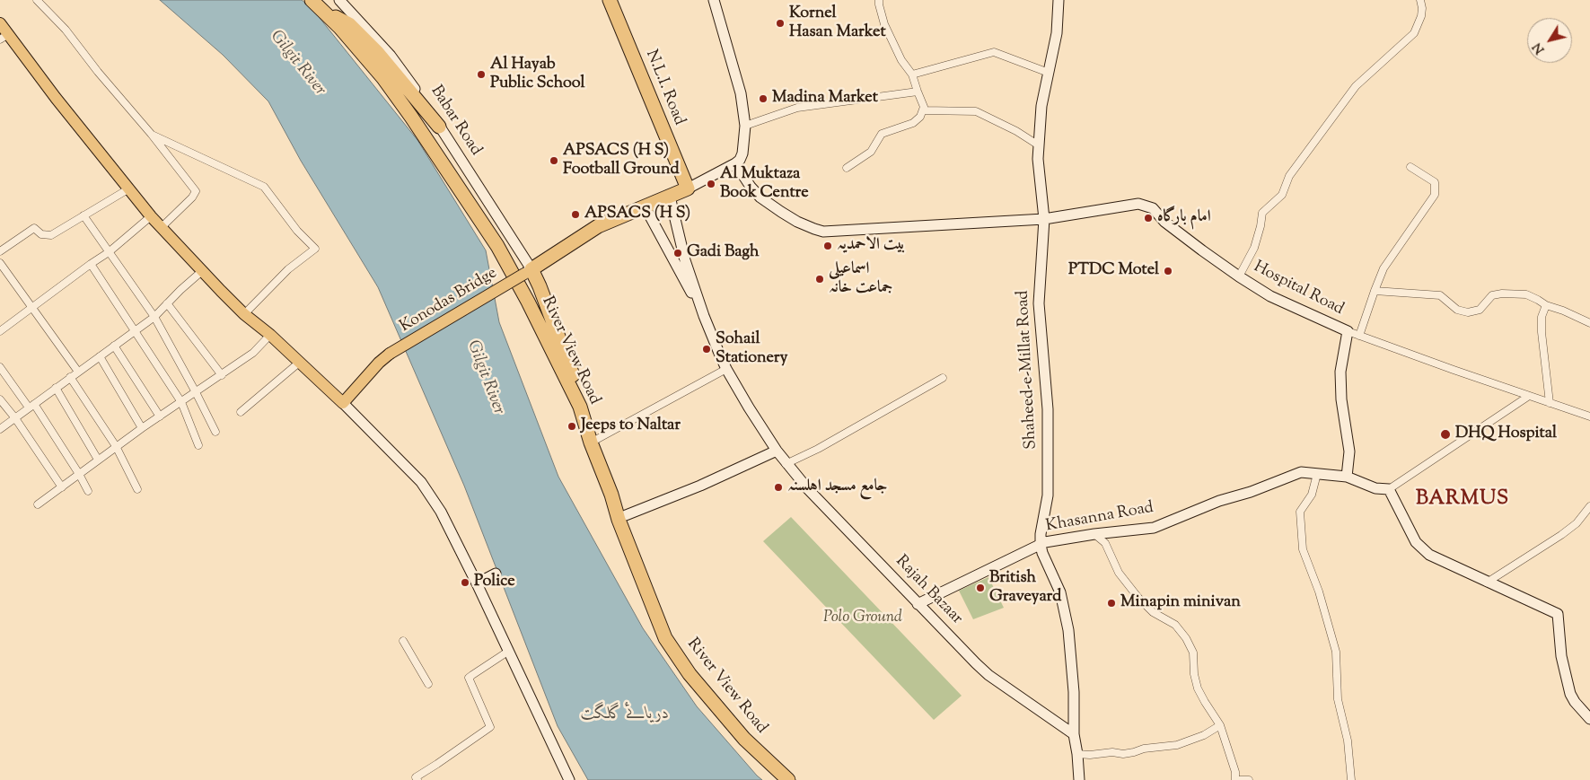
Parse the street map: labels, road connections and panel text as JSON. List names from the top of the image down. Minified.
{"streets":{"highway":["N.L.I. Road","River View Road"],"main road":["Babar Road","Hospital Road","Konodas Bridge","Shaheed-e-Millat Road","Khasanna Road","Rajah Bazaar"]},"crossings":[["Babar Road","Konodas Bridge"],["Hospital Road","Shaheed-e-Millat Road"],["Shaheed-e-Millat Road","Khasanna Road"],["Shaheed-e-Millat Road","Rajah Bazaar"],["Khasanna Road","Rajah Bazaar"]],"districts":["BARMUS"],"water":["Gilgit River","دریائے گلگت"],"parks":["Polo Ground"],"places":["Kornel Hasan Market","Al Hayab Public School","Madina Market","APSACS (H S) Football Ground","Al Muktaza Book Centre","APSACS (H S)","امام بارگاہ","بیت الاحمدیہ","Gadi Bagh","PTDC Motel","اسماعیلی جماعت خانہ","Sohail Stationery","Jeeps to Naltar","DHQ Hospital","جامع مسجد اہلسنہ","Police","British Graveyard","Minapin minivan"],"north":"bottom left"}
